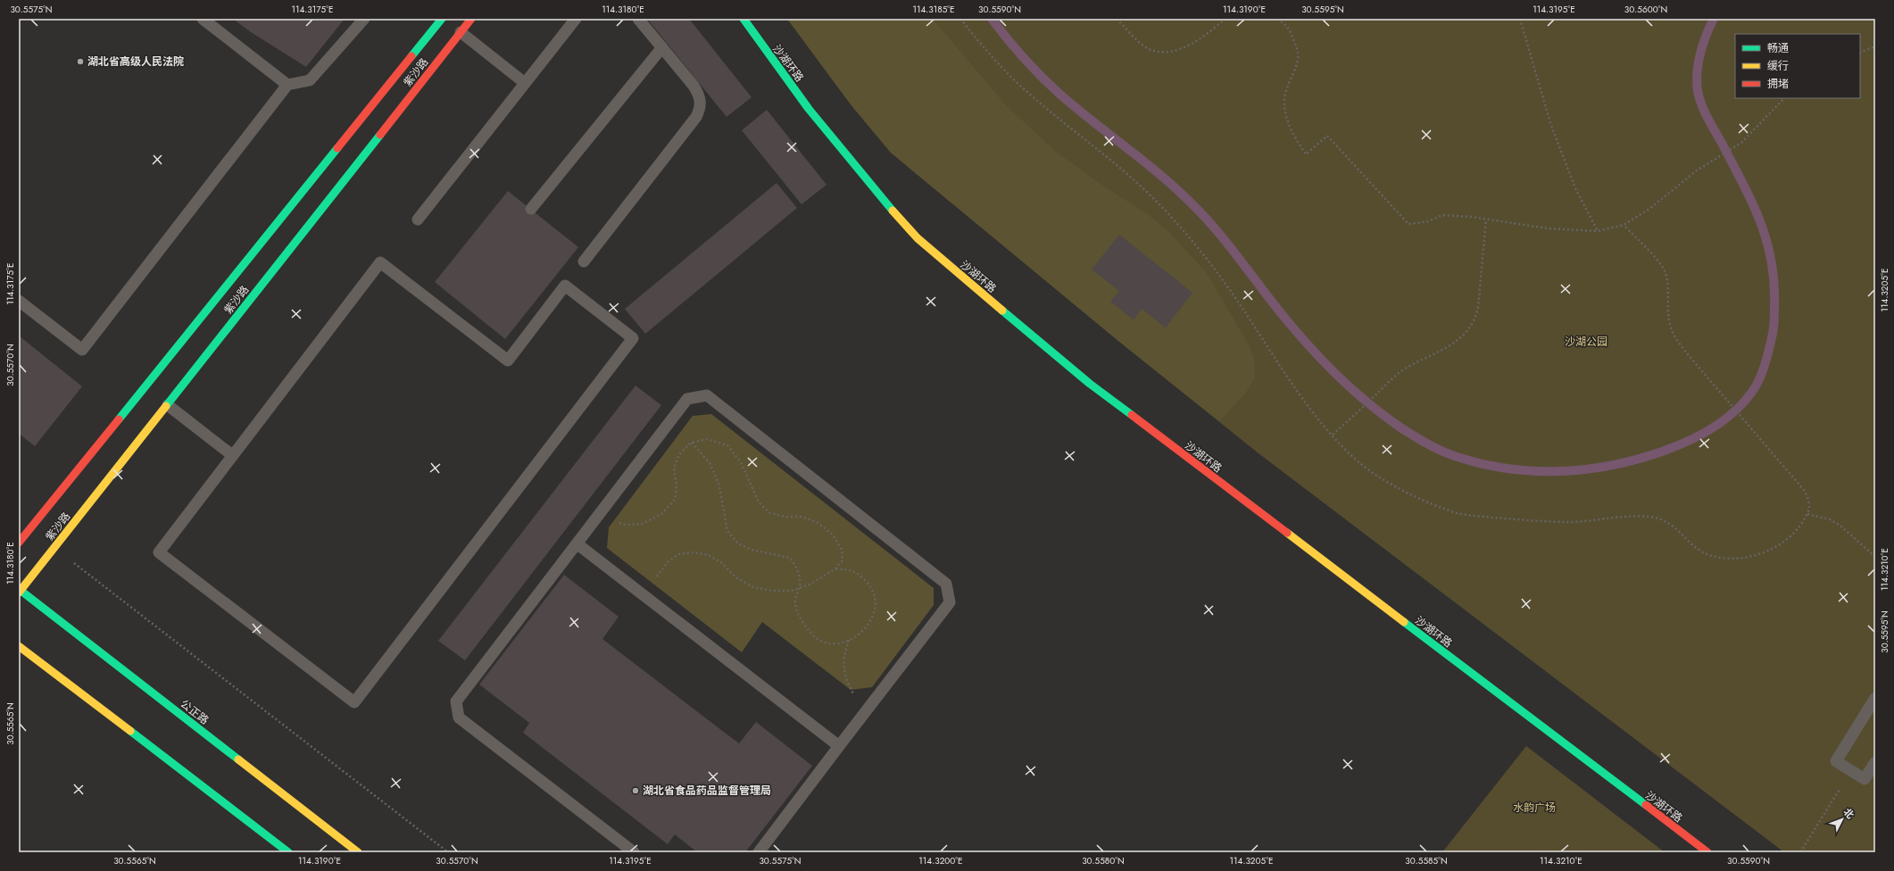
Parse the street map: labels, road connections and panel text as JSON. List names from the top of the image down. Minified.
{"streets":{"main road":["沙湖环路","紫沙路","公正路"]},"crossings":[["紫沙路","公正路"]],"parks":["沙湖公园","水韵广场"],"places":["湖北省高级人民法院","湖北省食品药品监督管理局"],"legend":["畅通","缓行","拥堵"],"north":"top right","coordinates":["30.5575°N","114.3175°E","114.3180°E","114.3185°E","30.5590°N","114.3190°E","30.5595°N","114.3195°E","30.5600°N","114.3205°E","30.5570°N","114.3210°E","30.5565°N","114.3200°E","30.5580°N","30.5585°N"]}
